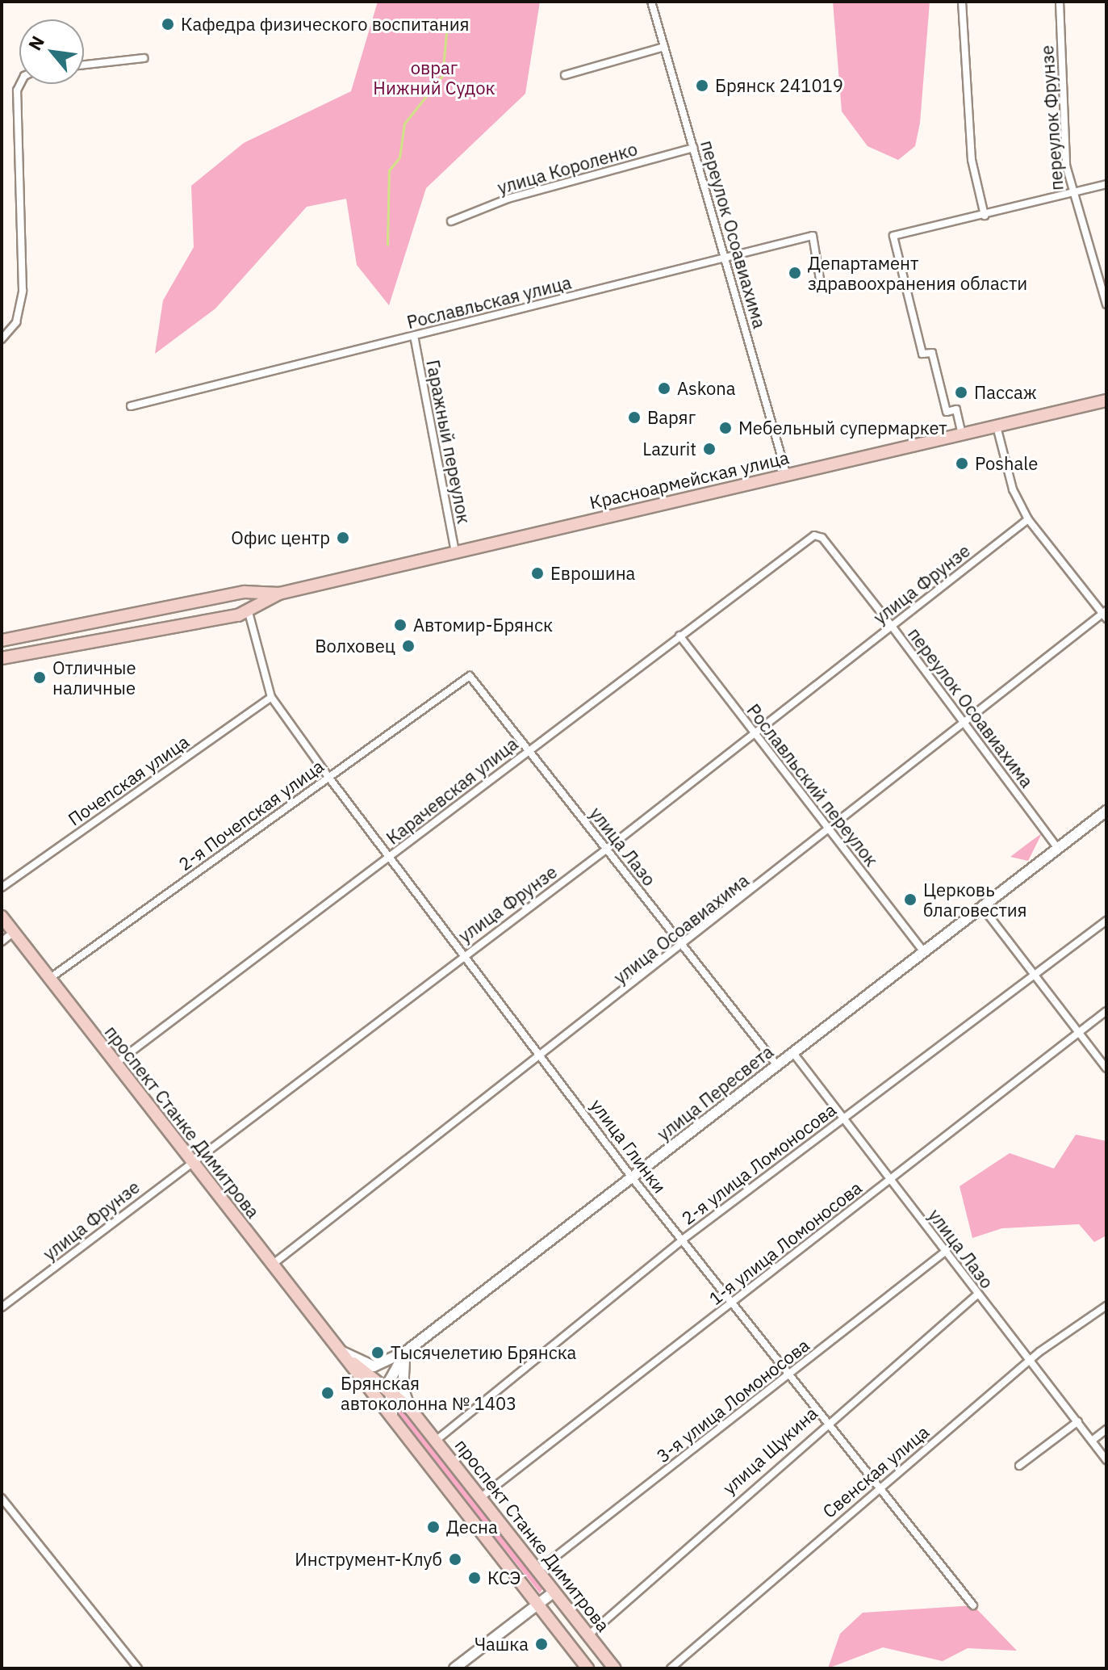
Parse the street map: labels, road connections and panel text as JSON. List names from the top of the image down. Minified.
{"streets":{"main road":["Красноармейская улица","улица Пересвета","проспект Станке Димитрова"],"street":["переулок Фрунзе","улица Короленко","переулок Осоавиахима","Рославльская улица","Гаражный переулок","улица Фрунзе","Почепская улица","Рославльский переулок","Карачевская улица","2-я Почепская улица","улица Лазо","улица Осоавиахима","улица Глинки","2-я улица Ломоносова","1-я улица Ломоносова","3-я улица Ломоносова","улица Щукина","Свенская улица"]},"crossings":[["улица Короленко","переулок Осоавиахима"],["переулок Осоавиахима","Рославльская улица"],["переулок Осоавиахима","Красноармейская улица"],["переулок Осоавиахима","улица Фрунзе"],["переулок Осоавиахима","Карачевская улица"],["переулок Осоавиахима","улица Осоавиахима"],["переулок Осоавиахима","улица Пересвета"],["Рославльская улица","Гаражный переулок"],["Гаражный переулок","Красноармейская улица"],["улица Фрунзе","Рославльский переулок"],["улица Фрунзе","улица Лазо"],["улица Фрунзе","проспект Станке Димитрова"],["улица Фрунзе","улица Глинки"],["Почепская улица","улица Глинки"],["Рославльский переулок","Карачевская улица"],["Рославльский переулок","улица Осоавиахима"],["Рославльский переулок","улица Пересвета"],["Карачевская улица","улица Лазо"],["Карачевская улица","проспект Станке Димитрова"],["Карачевская улица","улица Глинки"],["2-я Почепская улица","улица Лазо"],["2-я Почепская улица","проспект Станке Димитрова"],["2-я Почепская улица","улица Глинки"],["улица Лазо","улица Осоавиахима"],["улица Лазо","улица Пересвета"],["улица Лазо","2-я улица Ломоносова"],["улица Лазо","1-я улица Ломоносова"],["улица Лазо","3-я улица Ломоносова"],["улица Лазо","улица Щукина"],["улица Лазо","Свенская улица"],["улица Осоавиахима","проспект Станке Димитрова"],["улица Осоавиахима","улица Глинки"],["улица Пересвета","проспект Станке Димитрова"],["улица Пересвета","улица Глинки"],["проспект Станке Димитрова","2-я улица Ломоносова"],["проспект Станке Димитрова","1-я улица Ломоносова"],["проспект Станке Димитрова","3-я улица Ломоносова"],["проспект Станке Димитрова","улица Щукина"],["улица Глинки","2-я улица Ломоносова"],["улица Глинки","1-я улица Ломоносова"],["улица Глинки","3-я улица Ломоносова"],["улица Глинки","улица Щукина"],["улица Глинки","Свенская улица"]],"parks":["овраг Нижний Судок"],"places":["Кафедра физического воспитания","Брянск 241019","Департамент здравоохранения области","Askona","Пассаж","Варяг","Мебельный супермаркет","Lazurit","Poshale","Офис центр","Еврошина","Автомир-Брянск","Волховец","Отличные наличные","Церковь благовестия","Тысячелетию Брянска","Брянская автоколонна № 1403","Десна","Инструмент-Клуб","КСЭ","Чашка"],"north":"top left"}
